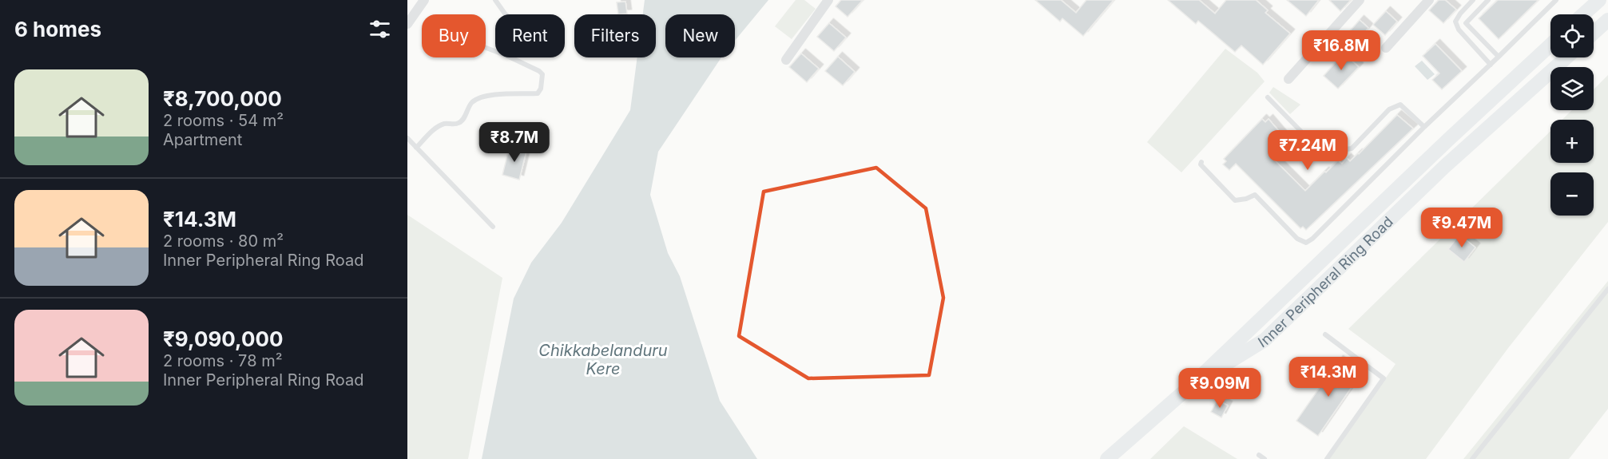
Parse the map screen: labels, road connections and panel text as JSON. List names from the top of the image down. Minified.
{"streets":{"main road":["Inner Peripheral Ring Road"]},"water":["Chikkabelanduru Kere"],"page":{"heading":"6 homes","map_buttons":["+","−"],"chip":["Buy","Rent","Filters","New"],"price":["₹16.8M","₹8.7M","₹7.24M","₹9.47M","₹14.3M","₹9.09M"],"list":[{"name":"₹8,700,000","note":"2 rooms · 54 m² · Apartment"},{"name":"₹14.3M","note":"2 rooms · 80 m² · Inner Peripheral Ring Road"},{"name":"₹9,090,000","note":"2 rooms · 78 m² · Inner Peripheral Ring Road"}]}}
